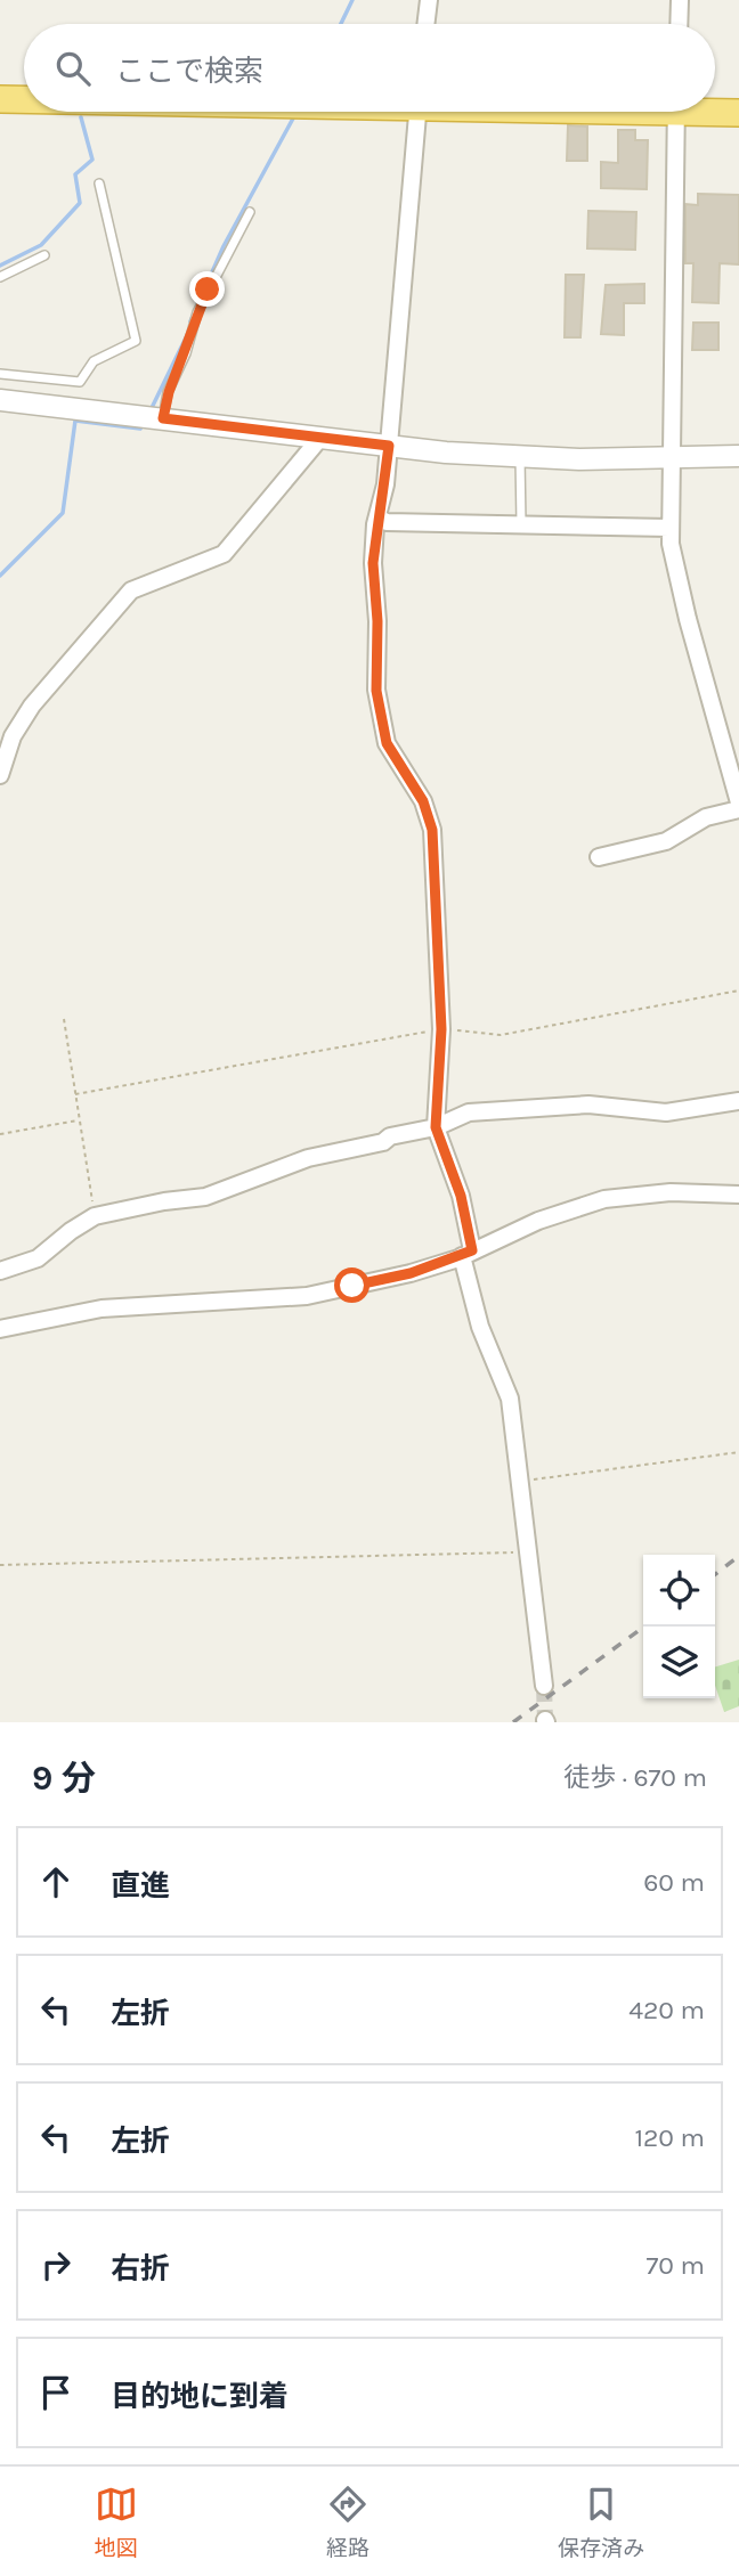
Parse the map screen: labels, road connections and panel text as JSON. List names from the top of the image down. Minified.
{"page":{"search":"ここで検索","heading":["9 分","徒歩 · 670 m"],"list":[["直進","60 m"],["左折","420 m"],["左折","120 m"],["右折","70 m"],"目的地に到着"],"nav":["地図","経路","保存済み"]}}
